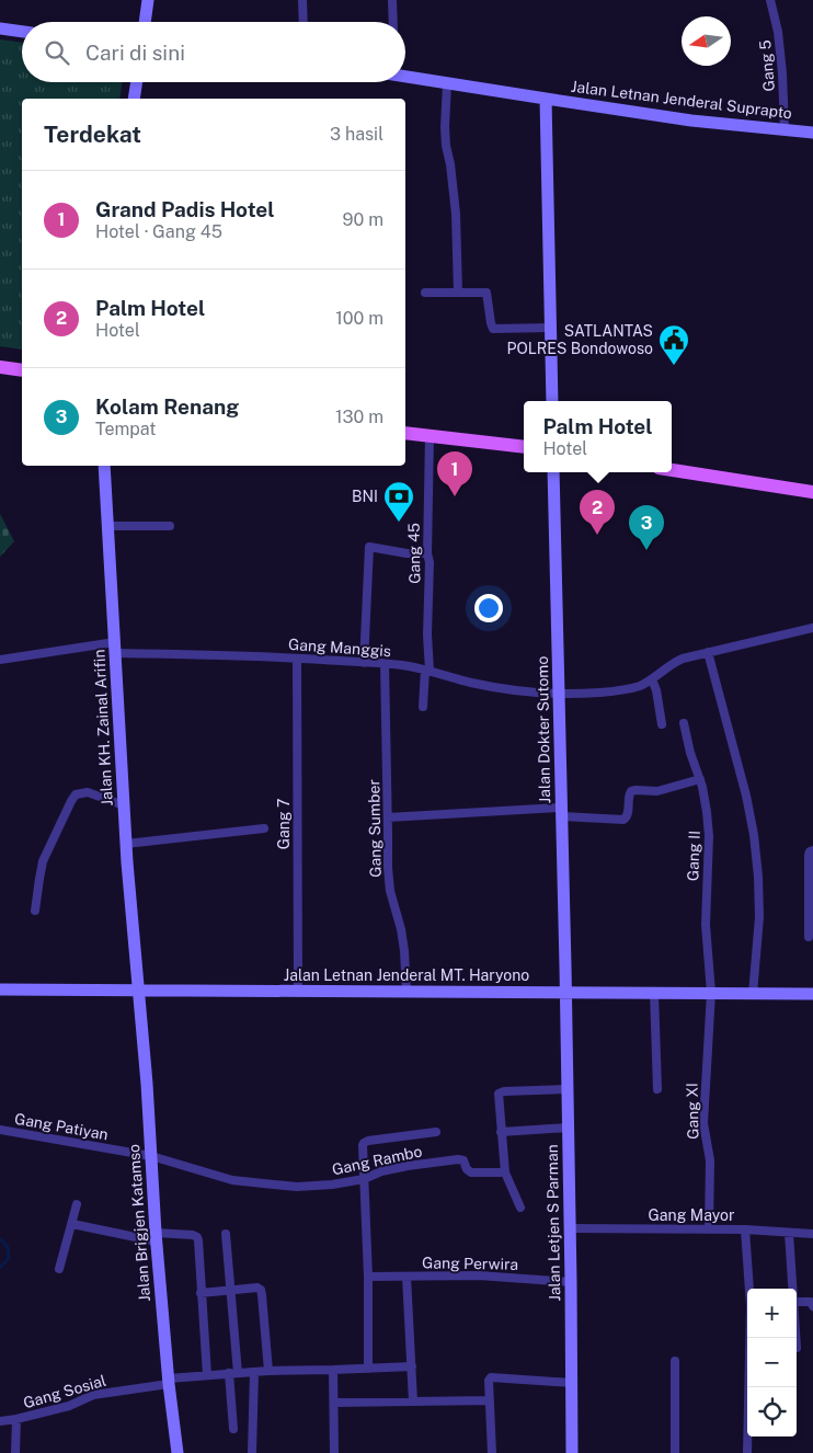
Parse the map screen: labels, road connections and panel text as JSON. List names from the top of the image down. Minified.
{"streets":{"street":["Gang 5","Jalan Letnan Jenderal Suprapto","Gang 45","Gang Manggis","Jalan KH. Zainal Arifin","Jalan Dokter Sutomo","Gang 7","Gang Sumber","Gang II","Jalan Letnan Jenderal MT. Haryono","Gang XI","Gang Patiyan","Gang Rambo","Gang Mayor","Jalan Brigjen Katamso","Jalan Letjen S Parman","Gang Perwira","Gang Sosial"]},"crossings":[["Gang 5","Jalan Letnan Jenderal Suprapto"],["Gang 45","Gang Manggis"],["Gang Manggis","Jalan KH. Zainal Arifin"],["Gang Manggis","Jalan Dokter Sutomo"],["Gang Manggis","Gang 7"],["Gang Manggis","Gang Sumber"],["Jalan KH. Zainal Arifin","Jalan Letnan Jenderal MT. Haryono"],["Jalan KH. Zainal Arifin","Jalan Brigjen Katamso"],["Jalan Dokter Sutomo","Jalan Letnan Jenderal MT. Haryono"],["Jalan Dokter Sutomo","Jalan Letjen S Parman"],["Gang 7","Jalan Letnan Jenderal MT. Haryono"],["Gang Sumber","Jalan Letnan Jenderal MT. Haryono"],["Gang II","Jalan Letnan Jenderal MT. Haryono"],["Gang II","Gang XI"],["Jalan Letnan Jenderal MT. Haryono","Gang XI"],["Jalan Letnan Jenderal MT. Haryono","Jalan Brigjen Katamso"],["Jalan Letnan Jenderal MT. Haryono","Jalan Letjen S Parman"],["Gang XI","Gang Mayor"],["Gang Patiyan","Gang Rambo"],["Gang Patiyan","Jalan Brigjen Katamso"],["Gang Rambo","Jalan Brigjen Katamso"],["Gang Mayor","Jalan Letjen S Parman"],["Jalan Brigjen Katamso","Gang Sosial"],["Jalan Letjen S Parman","Gang Perwira"]],"places":{"public building":["SATLANTAS POLRES Bondowoso"],"bank":["BNI"]},"north":"left","page":{"search":"Cari di sini","heading":["Terdekat","3 hasil"],"list":[{"mark":"1","name":"Grand Padis Hotel","note":"Hotel · Gang 45","value":"90 m"},{"mark":"2","name":"Palm Hotel","note":"Hotel","value":"100 m"},{"mark":"3","name":"Kolam Renang","note":"Tempat","value":"130 m"}],"popup":["Palm Hotel","Hotel"],"pins":["1","2","3"],"map_buttons":["+","−"]}}
